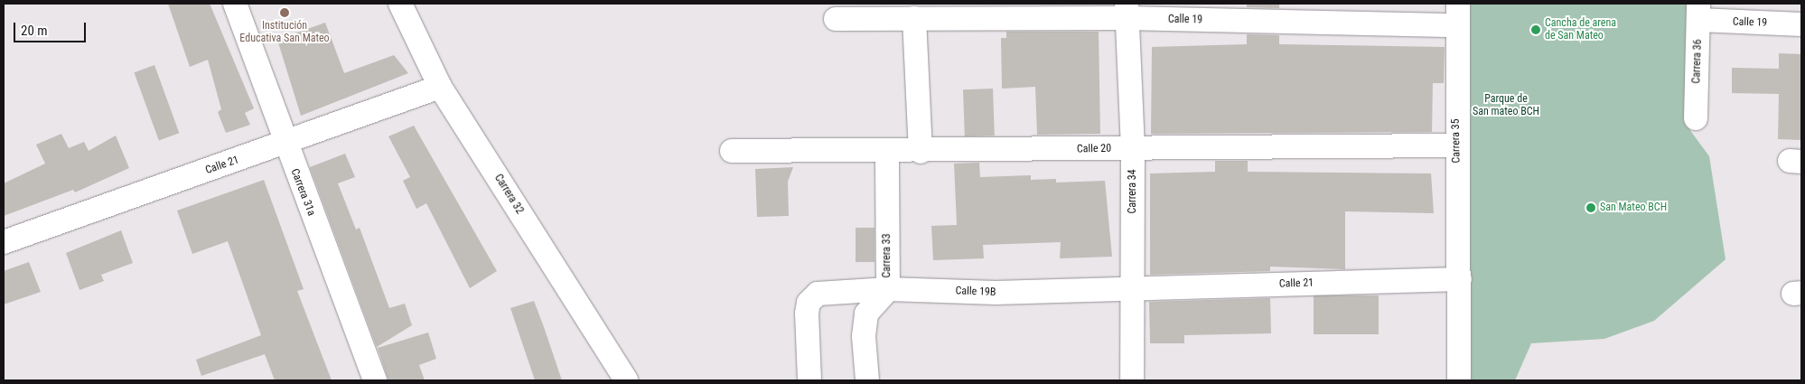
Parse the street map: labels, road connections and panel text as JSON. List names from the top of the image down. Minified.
{"streets":{"street":["Calle 19","Carrera 36","Carrera 35","Calle 20","Calle 21","Carrera 34","Carrera 31a","Carrera 32","Carrera 33","Calle 19B"]},"crossings":[["Calle 19","Carrera 36"],["Calle 19","Carrera 35"],["Calle 19","Carrera 34"],["Carrera 35","Calle 20"],["Carrera 35","Calle 21"],["Calle 20","Carrera 34"],["Calle 20","Carrera 33"],["Calle 21","Carrera 34"],["Calle 21","Carrera 31a"],["Calle 21","Carrera 32"],["Calle 21","Calle 19B"],["Carrera 34","Calle 19B"],["Carrera 33","Calle 19B"]],"parks":["Parque de San mateo BCH"],"places":["Institución Educativa San Mateo","Cancha de arena de San Mateo","San Mateo BCH"],"scale_bar":"20 m"}
